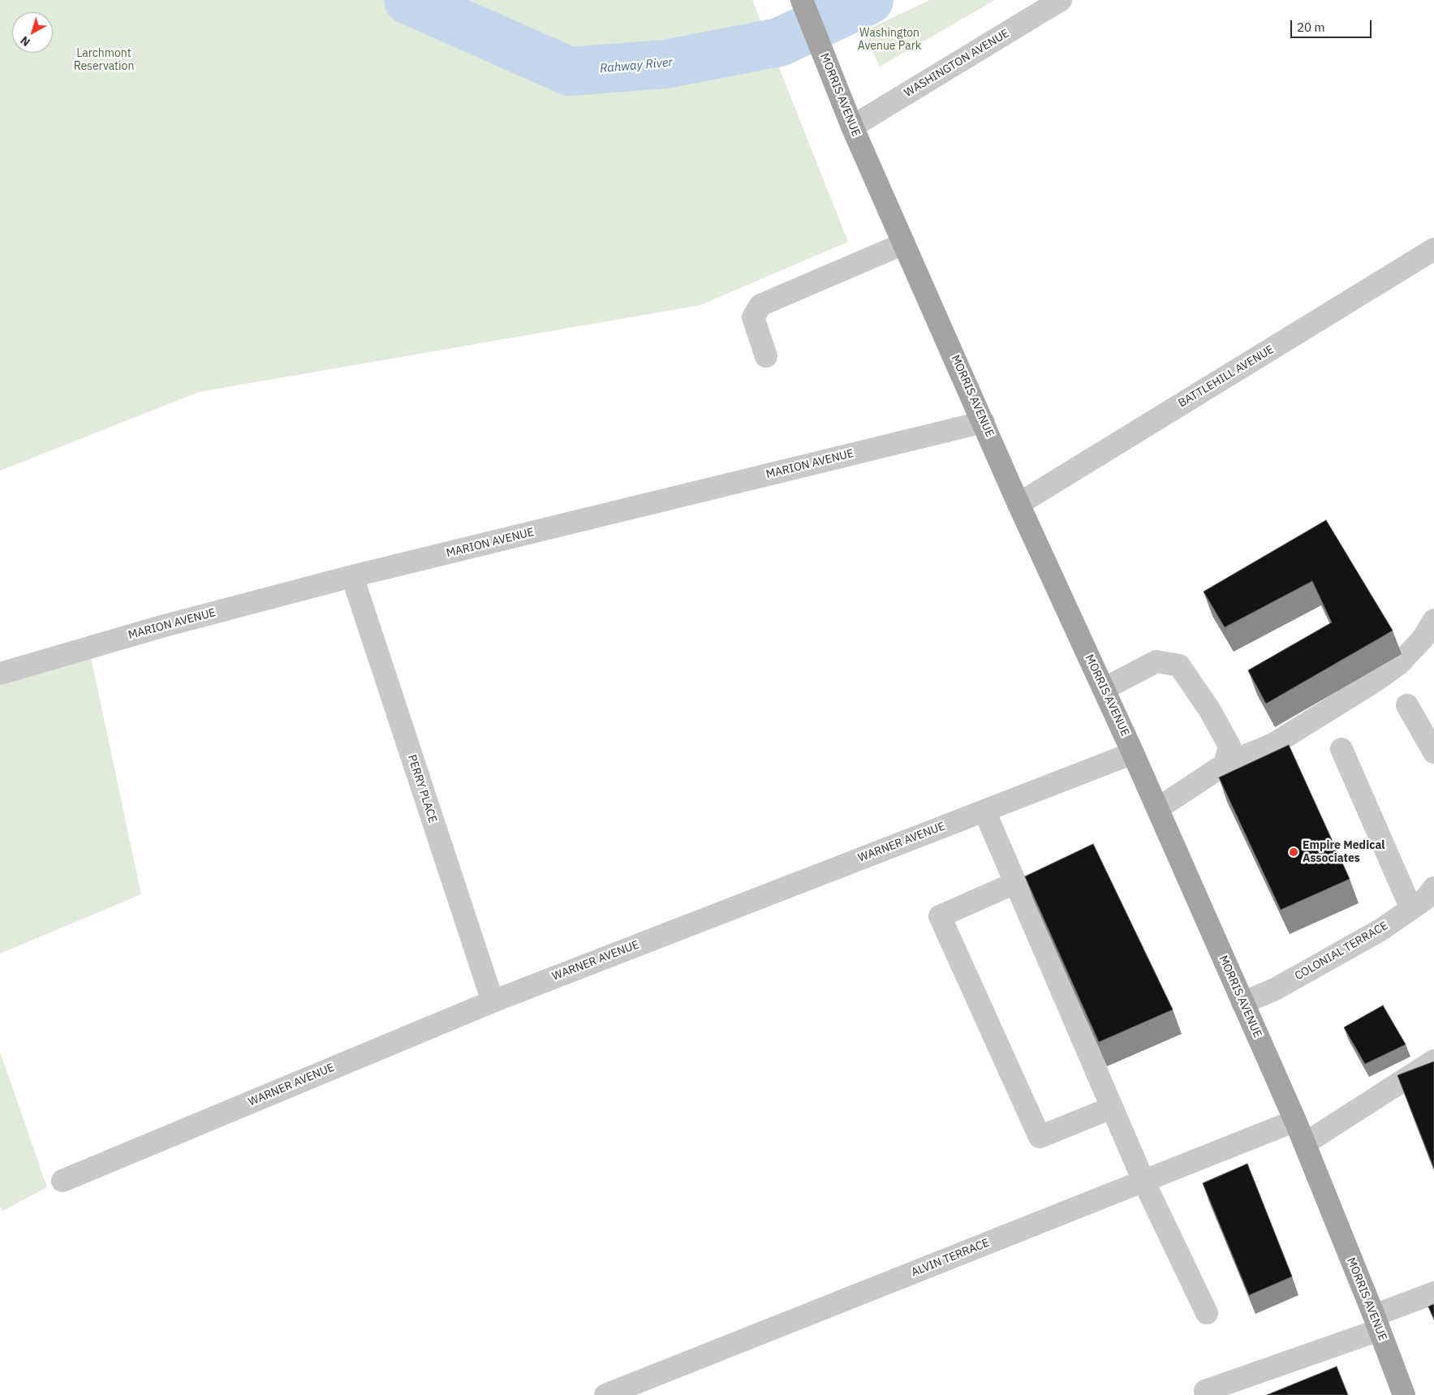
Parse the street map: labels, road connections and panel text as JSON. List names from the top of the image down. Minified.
{"streets":{"main road":["MORRIS AVENUE"],"street":["WASHINGTON AVENUE","BATTLEHILL AVENUE","MARION AVENUE","PERRY PLACE","WARNER AVENUE","COLONIAL TERRACE","ALVIN TERRACE"]},"crossings":[["WASHINGTON AVENUE","MORRIS AVENUE"],["MORRIS AVENUE","BATTLEHILL AVENUE"],["MORRIS AVENUE","MARION AVENUE"],["MORRIS AVENUE","WARNER AVENUE"],["MORRIS AVENUE","COLONIAL TERRACE"],["MORRIS AVENUE","ALVIN TERRACE"],["MARION AVENUE","PERRY PLACE"],["PERRY PLACE","WARNER AVENUE"]],"water":["Rahway River"],"parks":["Washington Avenue Park","Larchmont Reservation"],"places":["Empire Medical Associates"],"scale_bar":"20 m","north":"bottom left"}
